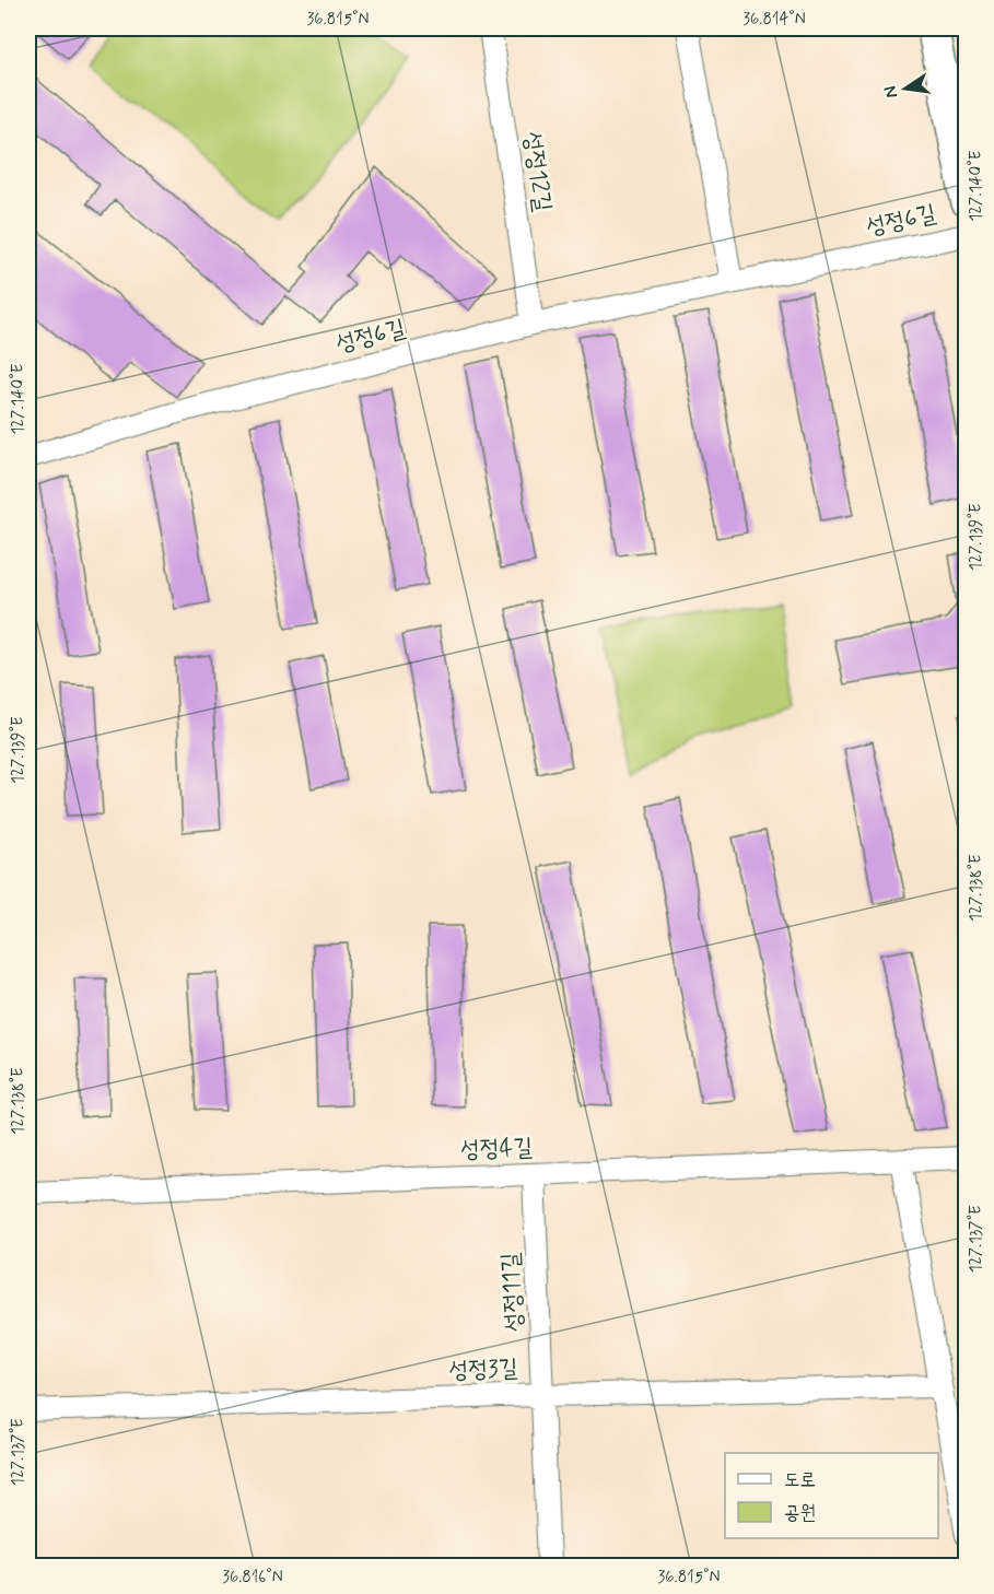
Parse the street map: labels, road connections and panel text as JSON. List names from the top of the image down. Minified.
{"streets":{"street":["성정12길","성정6길","성정4길","성정11길","성정3길"]},"crossings":[["성정12길","성정6길"],["성정4길","성정11길"],["성정11길","성정3길"]],"legend":["도로","공원"],"north":"left","coordinates":["36.815°N","36.814°N","127.140°E","127.139°E","127.138°E","127.137°E","36.816°N"]}
